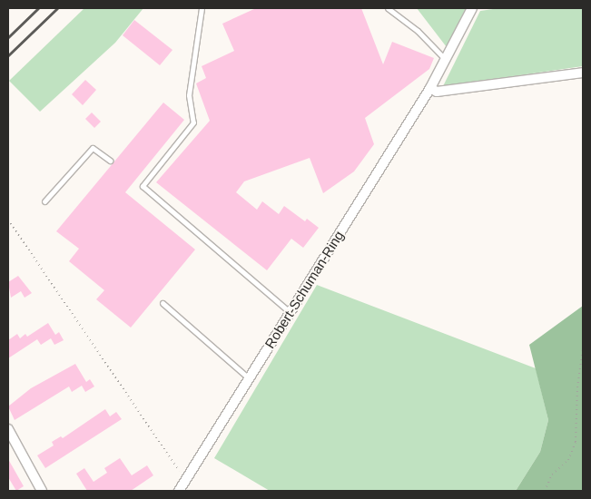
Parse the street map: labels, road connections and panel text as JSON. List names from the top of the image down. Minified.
{"streets":{"street":["Robert-Schuman-Ring"]}}
